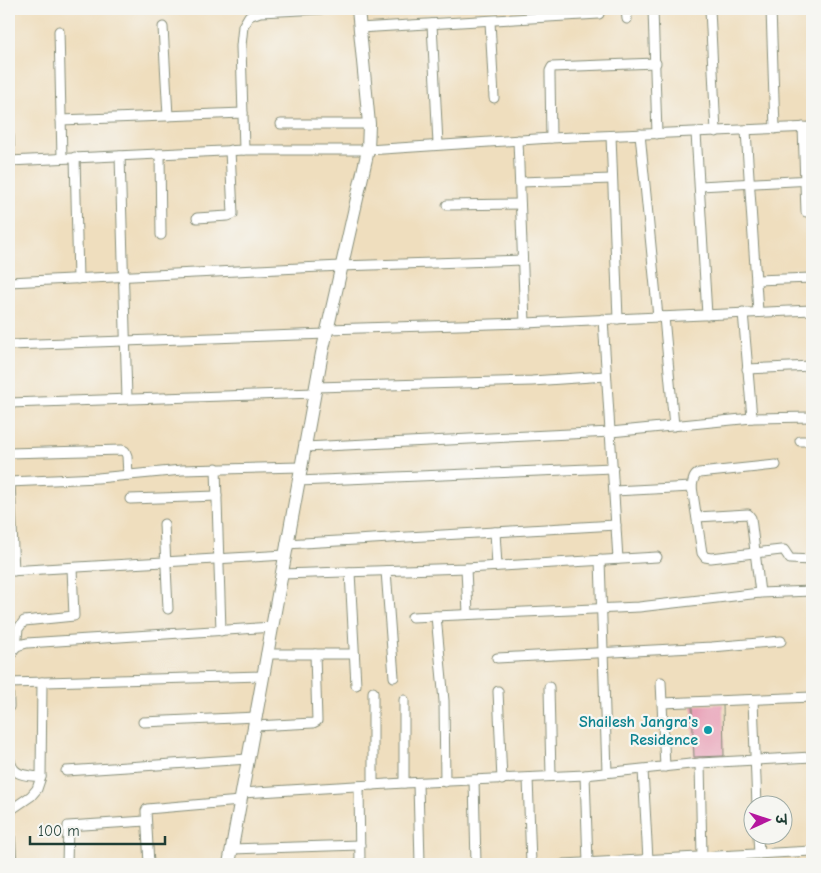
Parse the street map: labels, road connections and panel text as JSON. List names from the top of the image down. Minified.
{"places":["Shailesh Jangra's Residence"],"scale_bar":"100 m","north":"right"}
